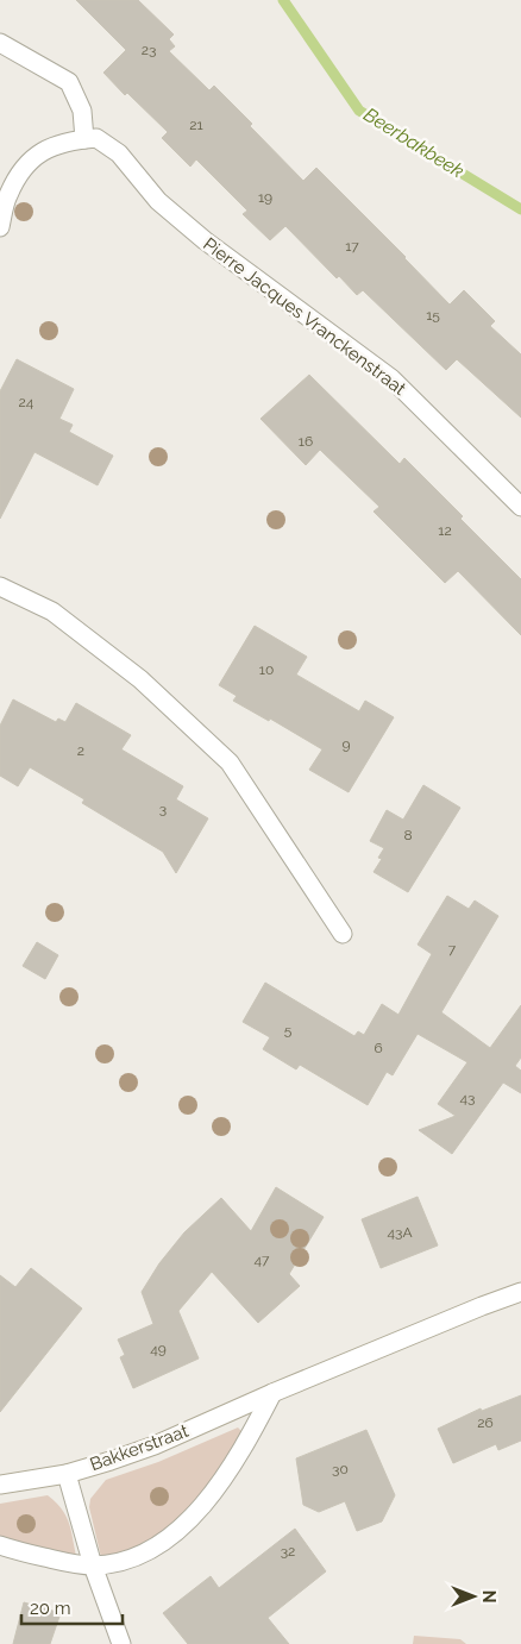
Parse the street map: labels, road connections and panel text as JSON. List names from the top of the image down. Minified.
{"streets":{"street":["Pierre Jacques Vranckenstraat","Bakkerstraat"]},"water":["Beerbakbeek"],"house_numbers":["23","21","19","17","15","24","16","12","10","9","2","3","8","7","5","6","43","43A","47","49","26","30","32"],"scale_bar":"20 m","north":"right"}
